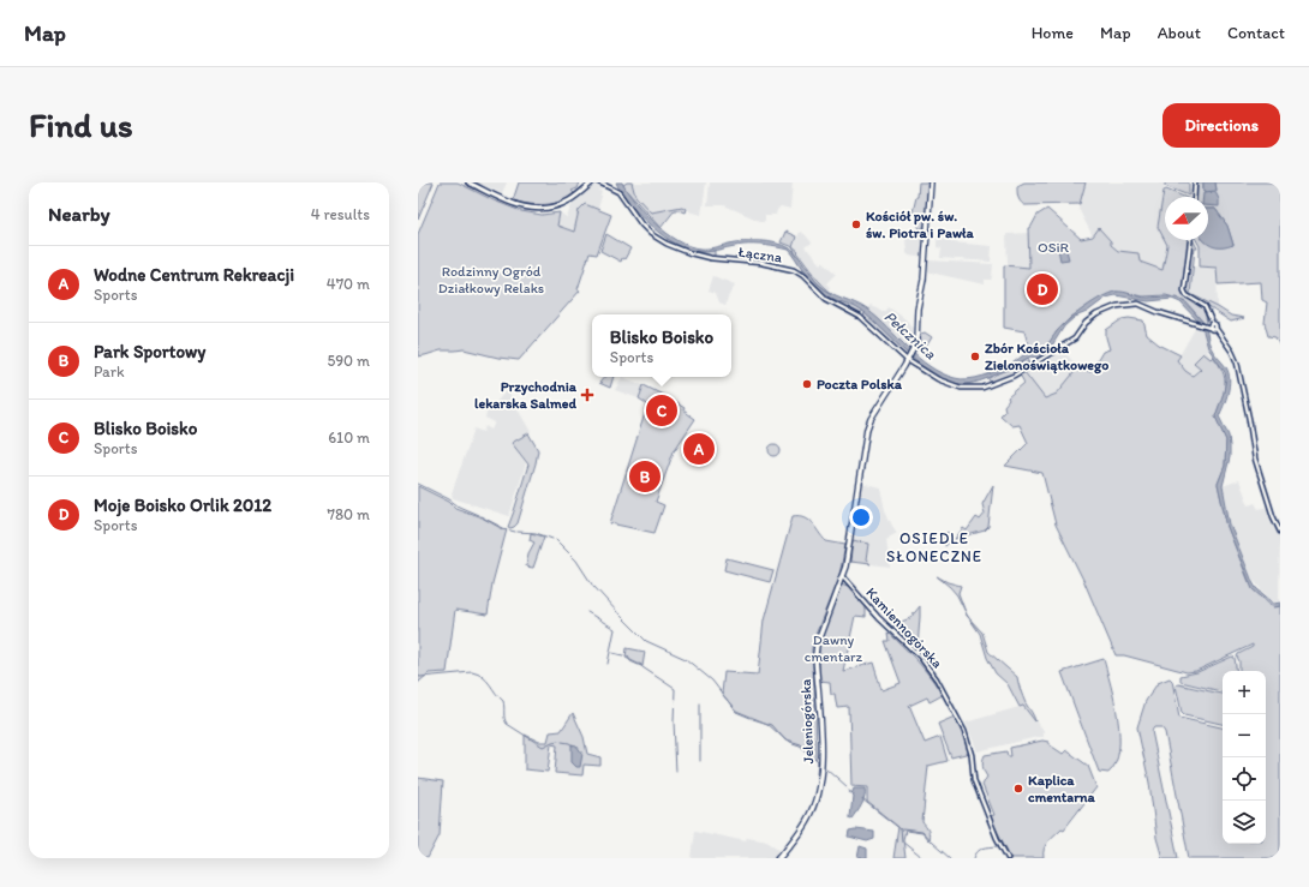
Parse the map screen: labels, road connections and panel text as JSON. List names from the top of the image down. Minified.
{"streets":{"main road":["Jeleniogórska"],"street":["Łączna","Kamiennogórska"]},"crossings":[["Łączna","Jeleniogórska"],["Kamiennogórska","Jeleniogórska"]],"districts":["OSIEDLE SŁONECZNE"],"water":["Pełcznica"],"parks":["OSiR","Rodzinny Ogród Działkowy Relaks","Dawny cmentarz"],"places":{"other":["Kościół pw. św. św. Piotra i Pawła","Zbór Kościoła Zielonoświątkowego","Poczta Polska","Kaplica cmentarna"],"health":["Przychodnia lekarska Salmed"]},"north":"left","page":{"header":"Map","nav":["Home","Map","About","Contact"],"buttons":"Directions","title":"Find us","heading":["Nearby","4 results"],"list":[{"mark":"A","name":"Wodne Centrum Rekreacji","note":"Sports","value":"470 m"},{"mark":"B","name":"Park Sportowy","note":"Park","value":"590 m"},{"mark":"C","name":"Blisko Boisko","note":"Sports","value":"610 m"},{"mark":"D","name":"Moje Boisko Orlik 2012","note":"Sports","value":"780 m"}],"pins":["D","C","A","B"],"popup":["Blisko Boisko","Sports"],"map_buttons":["+","−"]}}
